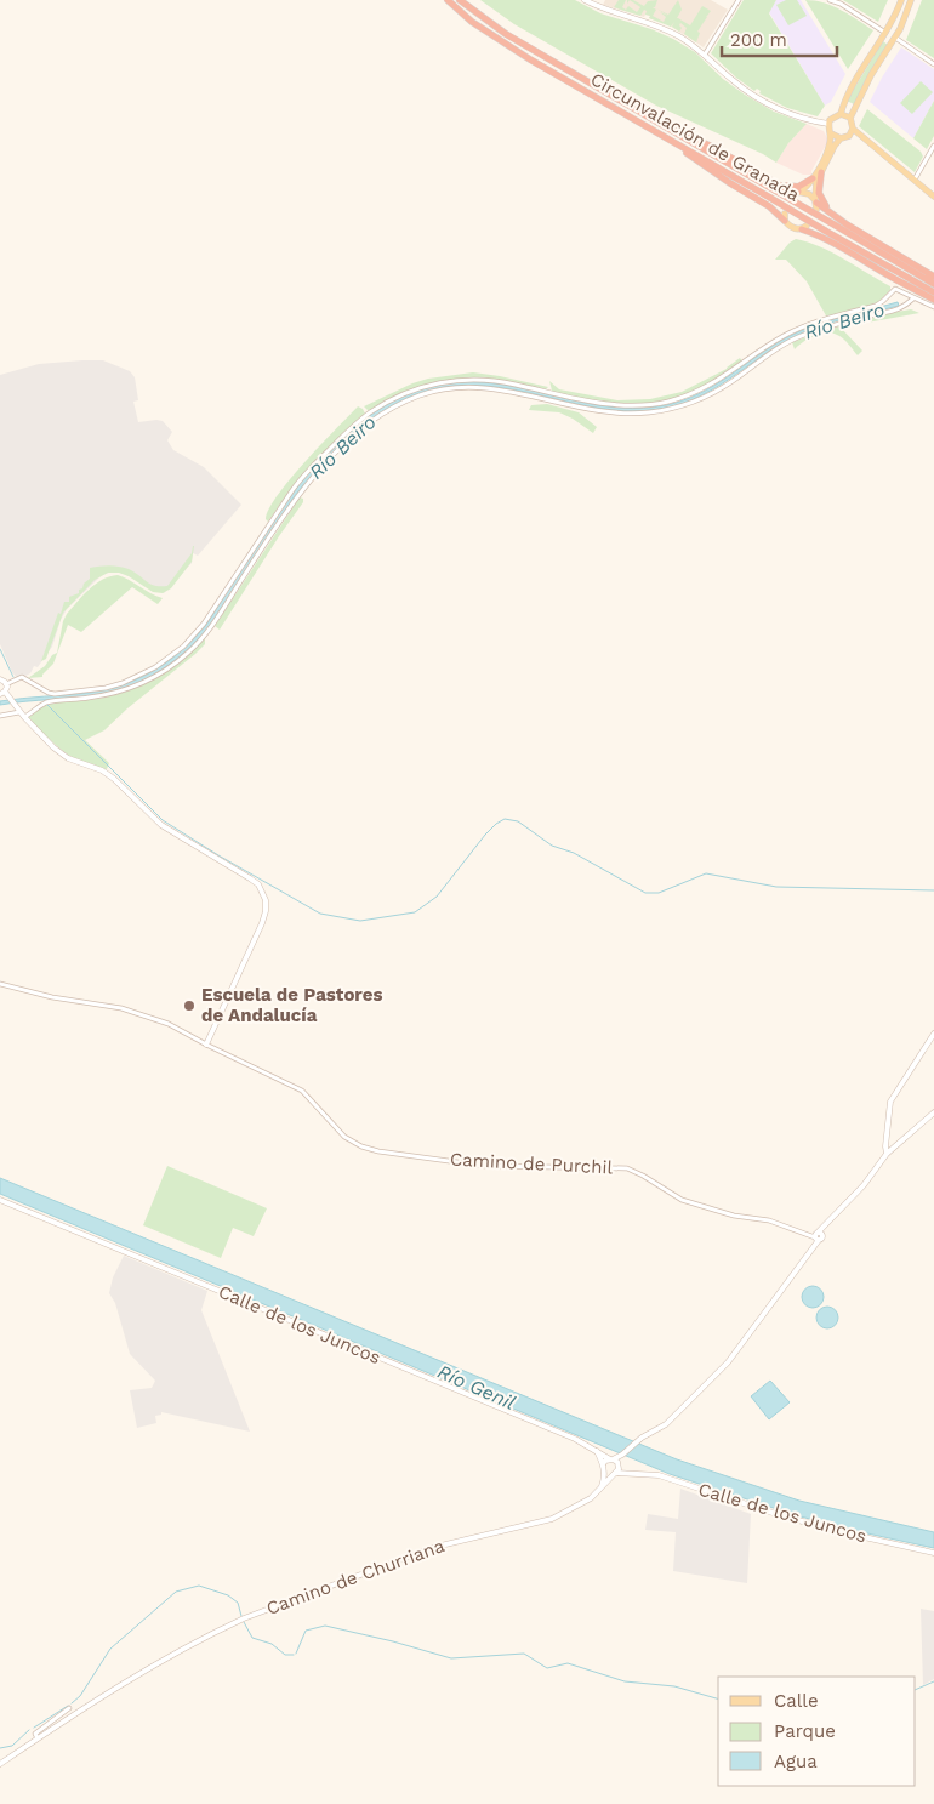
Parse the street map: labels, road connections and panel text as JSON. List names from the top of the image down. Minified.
{"streets":{"highway":["Circunvalación de Granada"],"street":["Camino de Purchil","Calle de los Juncos","Camino de Churriana"]},"crossings":[["Calle de los Juncos","Camino de Churriana"]],"water":["Río Beiro","Río Genil"],"places":["Escuela de Pastores de Andalucía"],"legend":["Calle","Parque","Agua"],"scale_bar":"200 m"}
